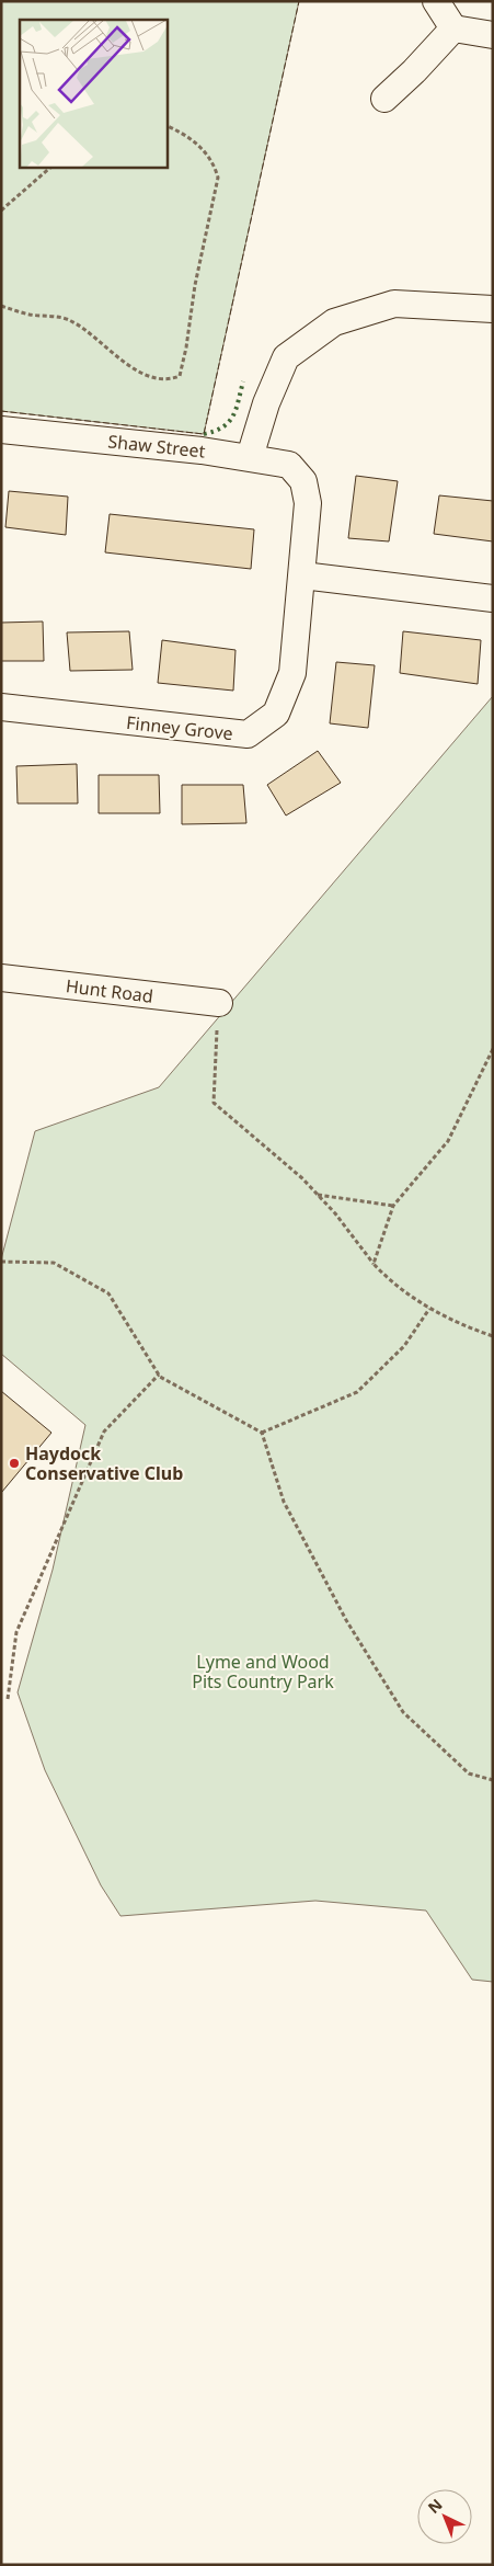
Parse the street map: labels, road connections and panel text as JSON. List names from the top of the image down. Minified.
{"streets":{"street":["Shaw Street","Finney Grove","Hunt Road"]},"crossings":[["Shaw Street","Finney Grove"]],"parks":["Lyme and Wood Pits Country Park"],"places":["Haydock Conservative Club"],"north":"top left"}
